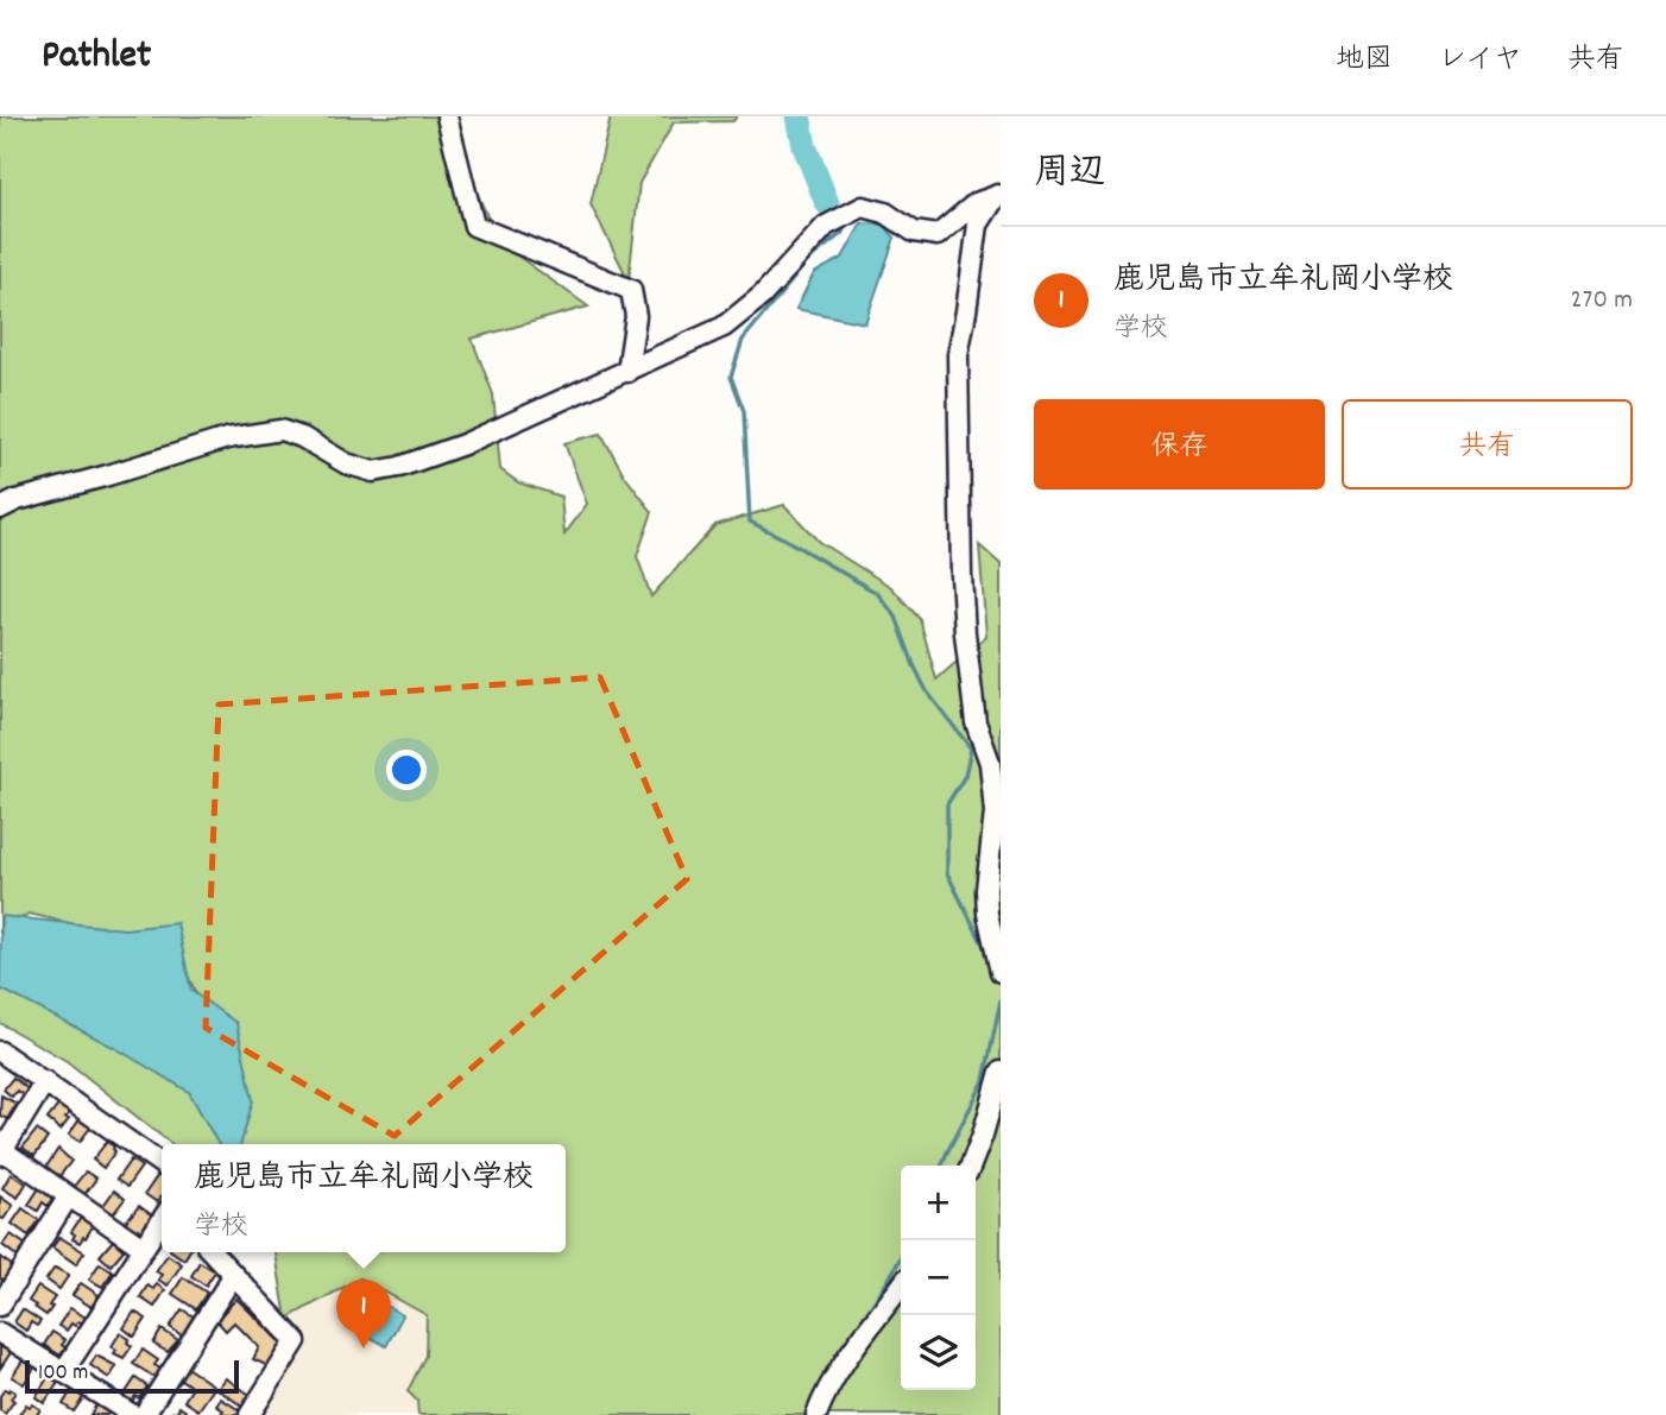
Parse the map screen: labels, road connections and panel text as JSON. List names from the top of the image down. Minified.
{"scale_bar":"100 m","page":{"header":"Pathlet","nav":["地図","レイヤ","共有"],"heading":"周辺","list":[{"mark":"1","name":"鹿児島市立牟礼岡小学校","note":"学校","value":"270 m"}],"buttons":["保存","共有"],"popup":["鹿児島市立牟礼岡小学校","学校"],"map_buttons":["+","−"],"pins":"1","scale":"100 m"}}
